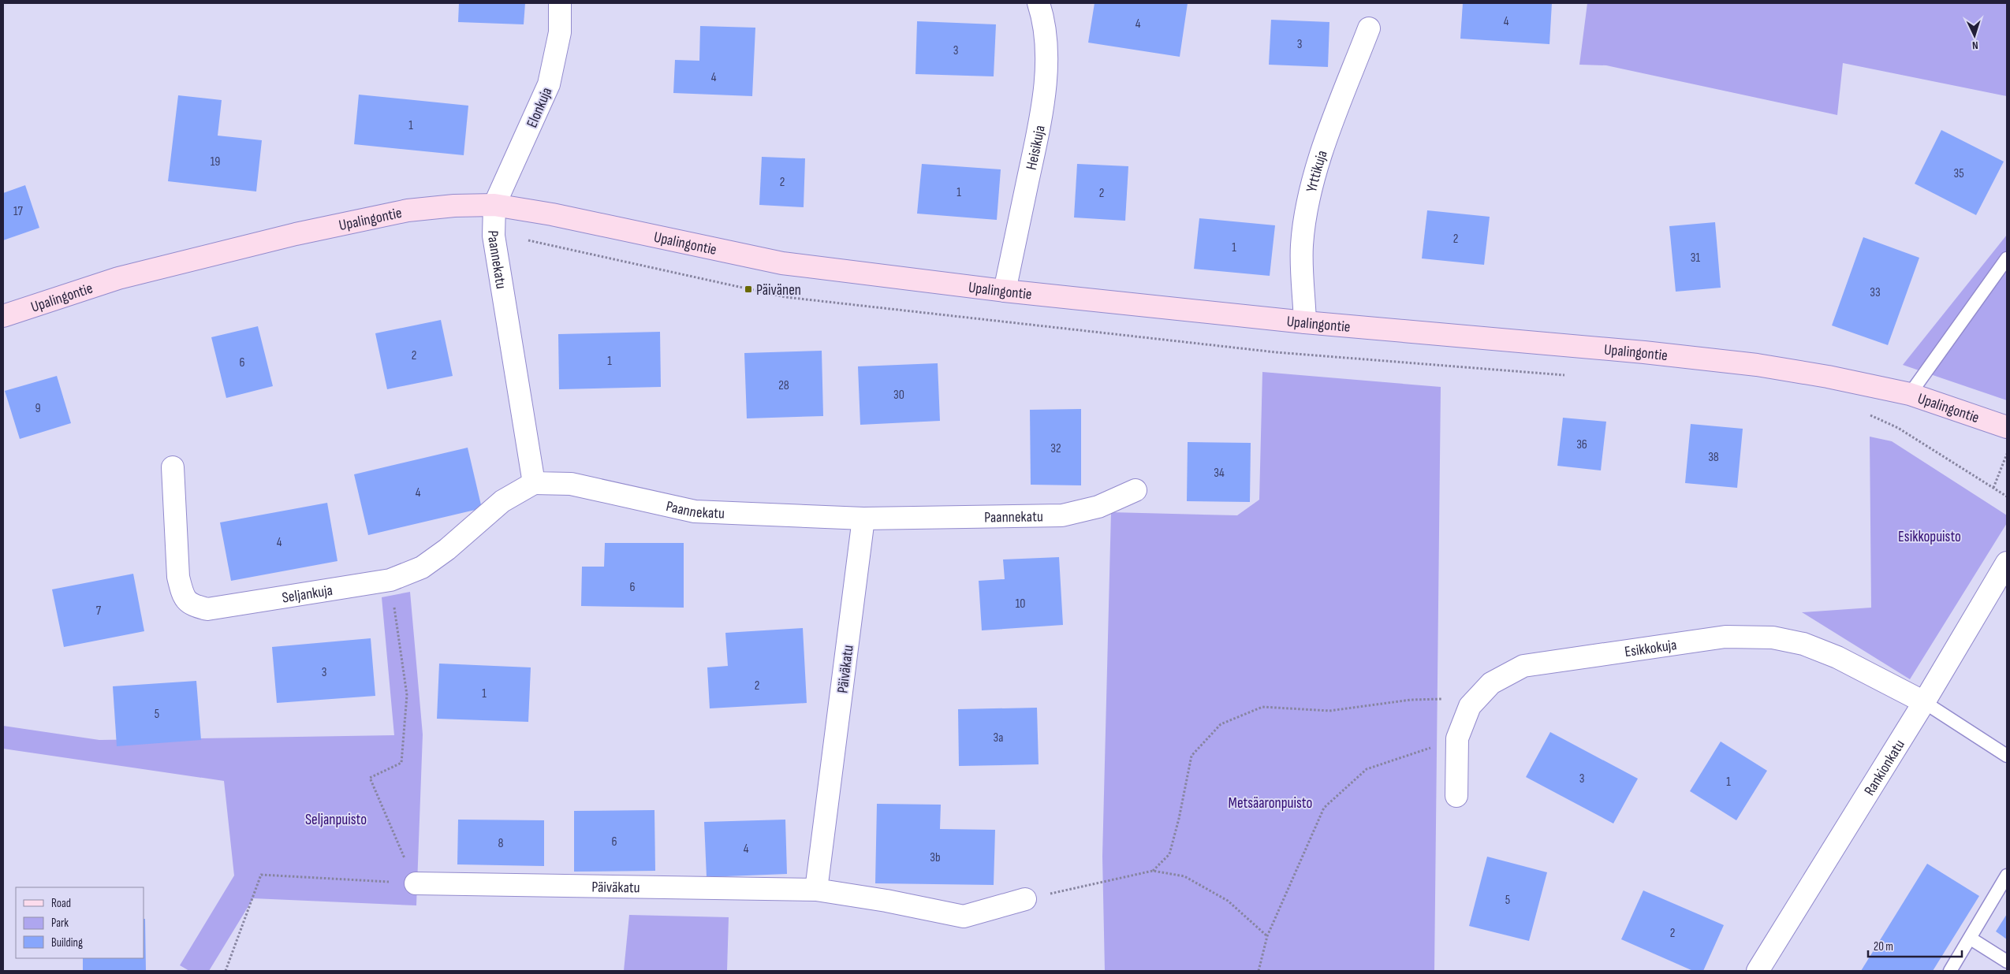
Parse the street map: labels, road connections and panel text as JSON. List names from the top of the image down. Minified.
{"streets":{"street":["Elonkuja","Heisikuja","Yrttikuja","Upalingontie","Paannekatu","Seljankuja","Esikkokuja","Päiväkatu","Rankionkatu"]},"crossings":[["Elonkuja","Upalingontie"],["Elonkuja","Paannekatu"],["Heisikuja","Upalingontie"],["Yrttikuja","Upalingontie"],["Upalingontie","Paannekatu"],["Paannekatu","Seljankuja"],["Paannekatu","Päiväkatu"],["Esikkokuja","Rankionkatu"]],"parks":["Esikkopuisto","Metsäaronpuisto","Seljanpuisto"],"places":{"transit":["Päivänen"]},"house_numbers":["4","4","3","3","4","1","19","35","2","1","2","17","2","1","31","33","2","1","6","28","30","9","36","32","38","34","4","4","6","10","7","3","2","1","5","3a","3","1","6","8","4","3b","5","2"],"legend":["Road","Park","Building"],"scale_bar":"20 m","north":"bottom"}
